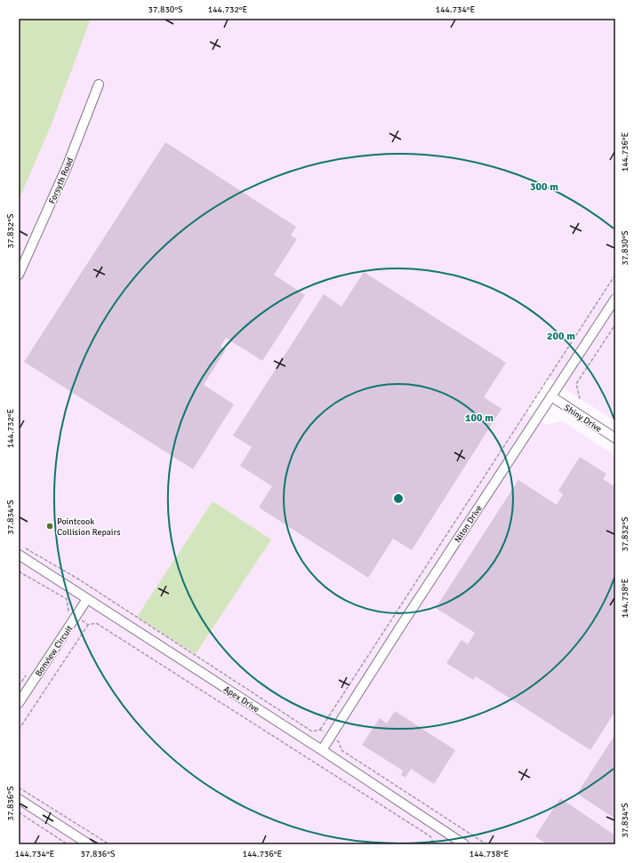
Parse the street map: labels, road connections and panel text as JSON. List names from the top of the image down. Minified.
{"streets":{"street":["Forsyth Road","Shiny Drive","Niton Drive","Bonview Circuit","Apex Drive"]},"crossings":[["Shiny Drive","Niton Drive"],["Niton Drive","Apex Drive"],["Bonview Circuit","Apex Drive"]],"places":["Pointcook Collision Repairs"],"coordinates":["37.830°S","144.732°E","144.734°E","144.736°E","37.832°S","37.834°S","144.738°E","37.836°S"],"rings":["300 m","200 m","100 m"]}
